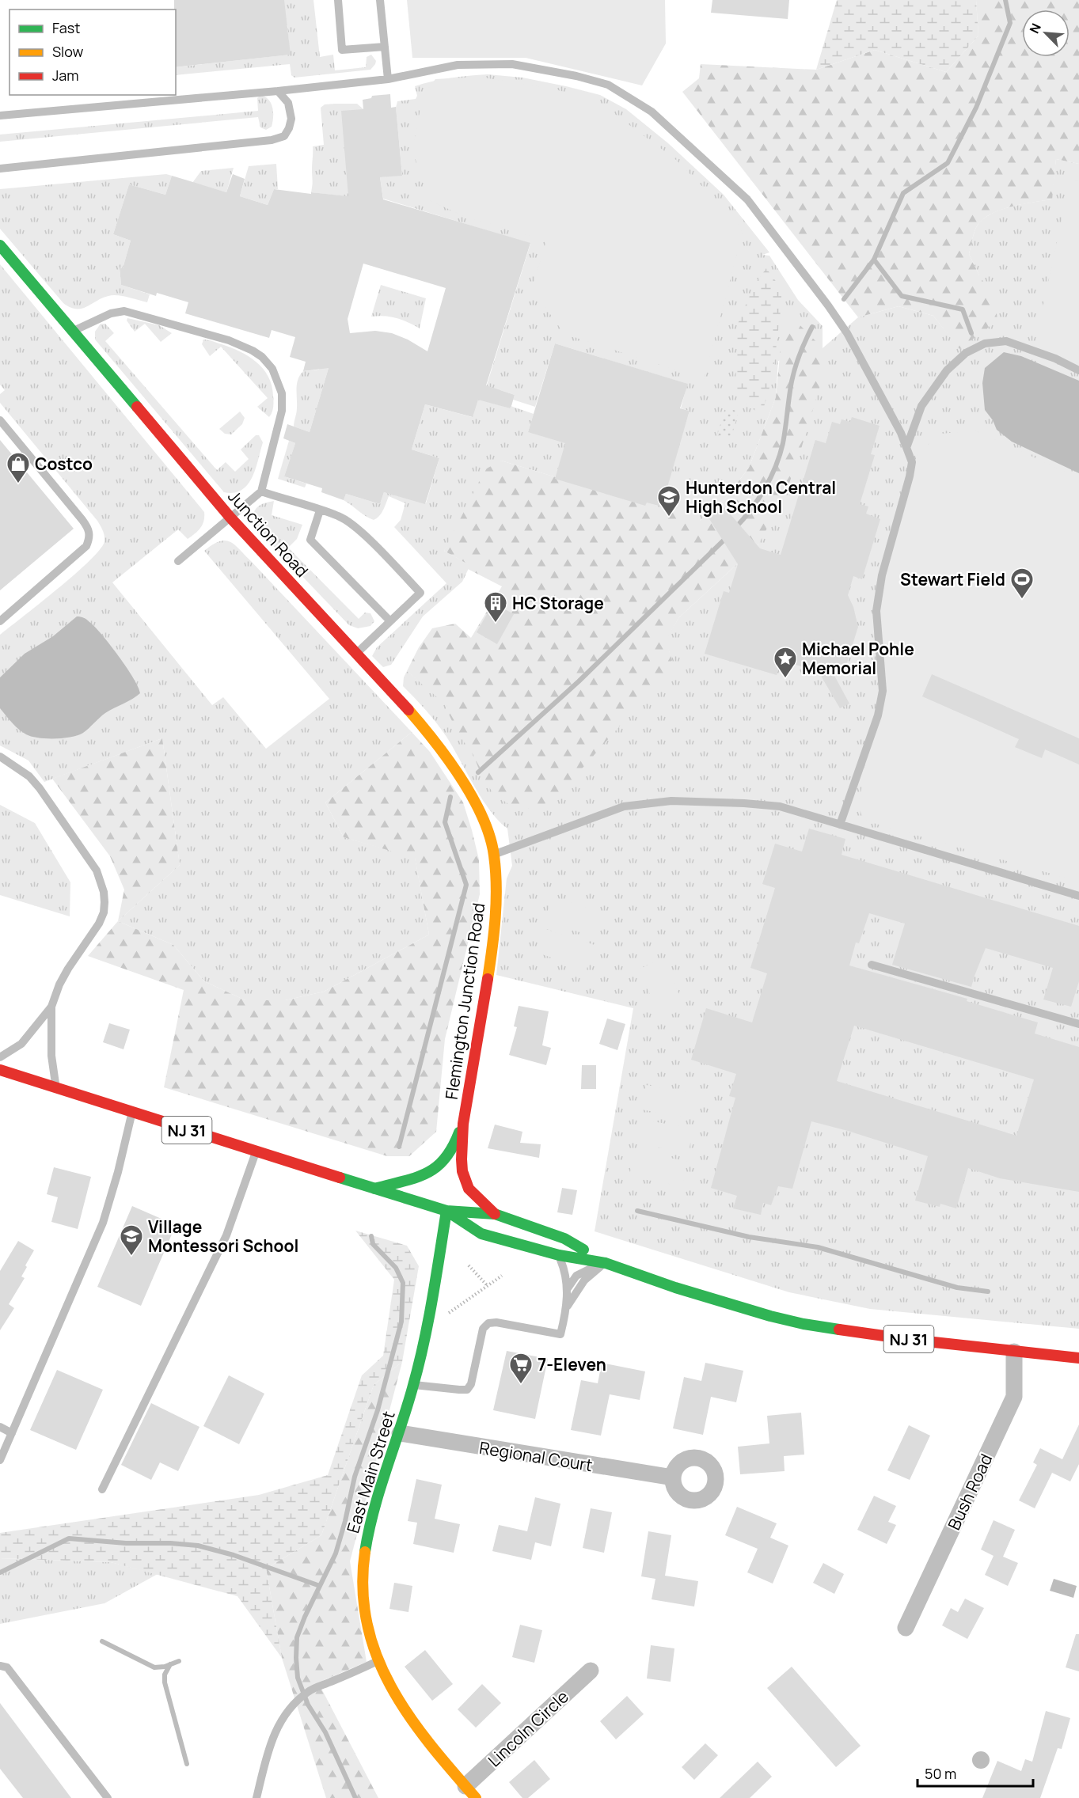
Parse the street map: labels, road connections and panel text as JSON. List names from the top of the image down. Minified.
{"streets":{"main road":["Junction Road","Flemington Junction Road","NJ 31","East Main Street"],"street":["Regional Court","Bush Road","Lincoln Circle"]},"crossings":[["Junction Road","Flemington Junction Road"],["NJ 31","East Main Street"],["NJ 31","Bush Road"],["Regional Court","East Main Street"],["East Main Street","Lincoln Circle"]],"places":{"shop":["Costco"],"school or university":["Hunterdon Central High School","Village Montessori School"],"sports":["Stewart Field"],"building":["HC Storage"],"place":["Michael Pohle Memorial"],"supermarket":["7-Eleven"]},"legend":["Fast","Slow","Jam"],"scale_bar":"50 m","north":"top left"}
